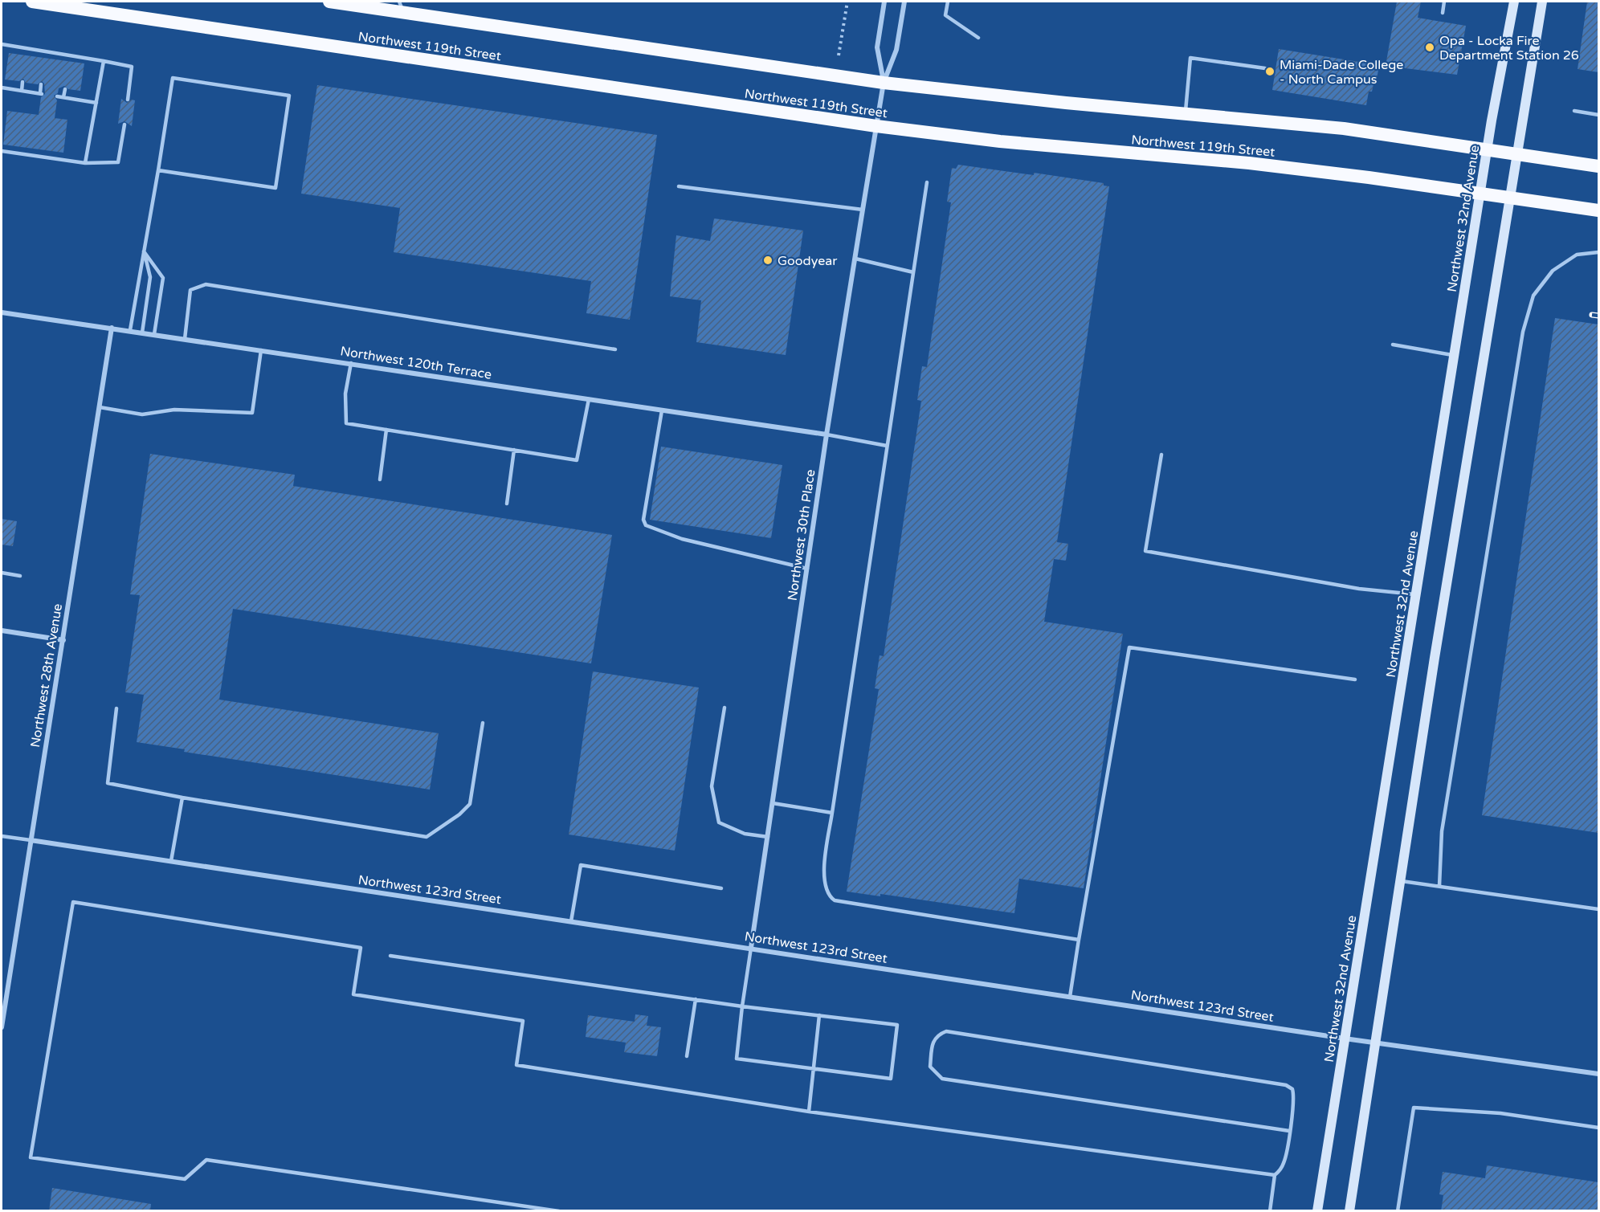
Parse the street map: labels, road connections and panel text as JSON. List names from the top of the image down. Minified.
{"streets":{"highway":["Northwest 119th Street"],"main road":["Northwest 32nd Avenue"],"street":["Northwest 120th Terrace","Northwest 30th Place","Northwest 28th Avenue","Northwest 123rd Street"]},"crossings":[["Northwest 119th Street","Northwest 32nd Avenue"],["Northwest 119th Street","Northwest 30th Place"],["Northwest 32nd Avenue","Northwest 123rd Street"],["Northwest 120th Terrace","Northwest 30th Place"],["Northwest 120th Terrace","Northwest 28th Avenue"],["Northwest 30th Place","Northwest 123rd Street"],["Northwest 28th Avenue","Northwest 123rd Street"]],"places":["Opa - Locka Fire Department Station 26","Miami-Dade College - North Campus","Goodyear"]}
